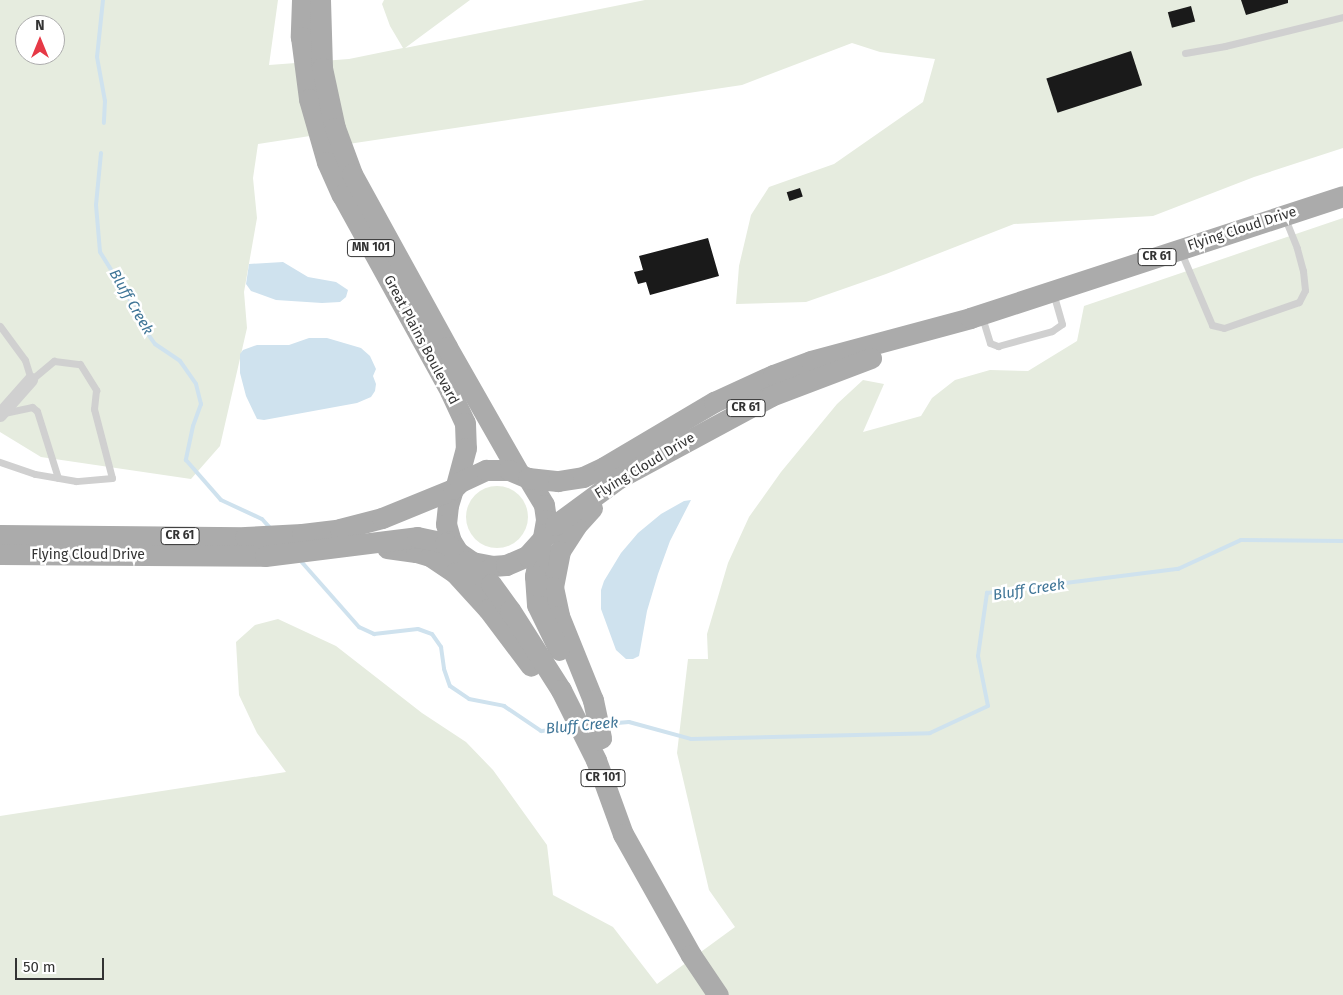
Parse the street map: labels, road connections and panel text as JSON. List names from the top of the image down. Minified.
{"streets":{"main road":["Flying Cloud Drive","MN 101","CR 61","Great Plains Boulevard","CR 101"]},"crossings":[["Flying Cloud Drive","Great Plains Boulevard"]],"water":["Bluff Creek"],"scale_bar":"50 m","north":"top"}
